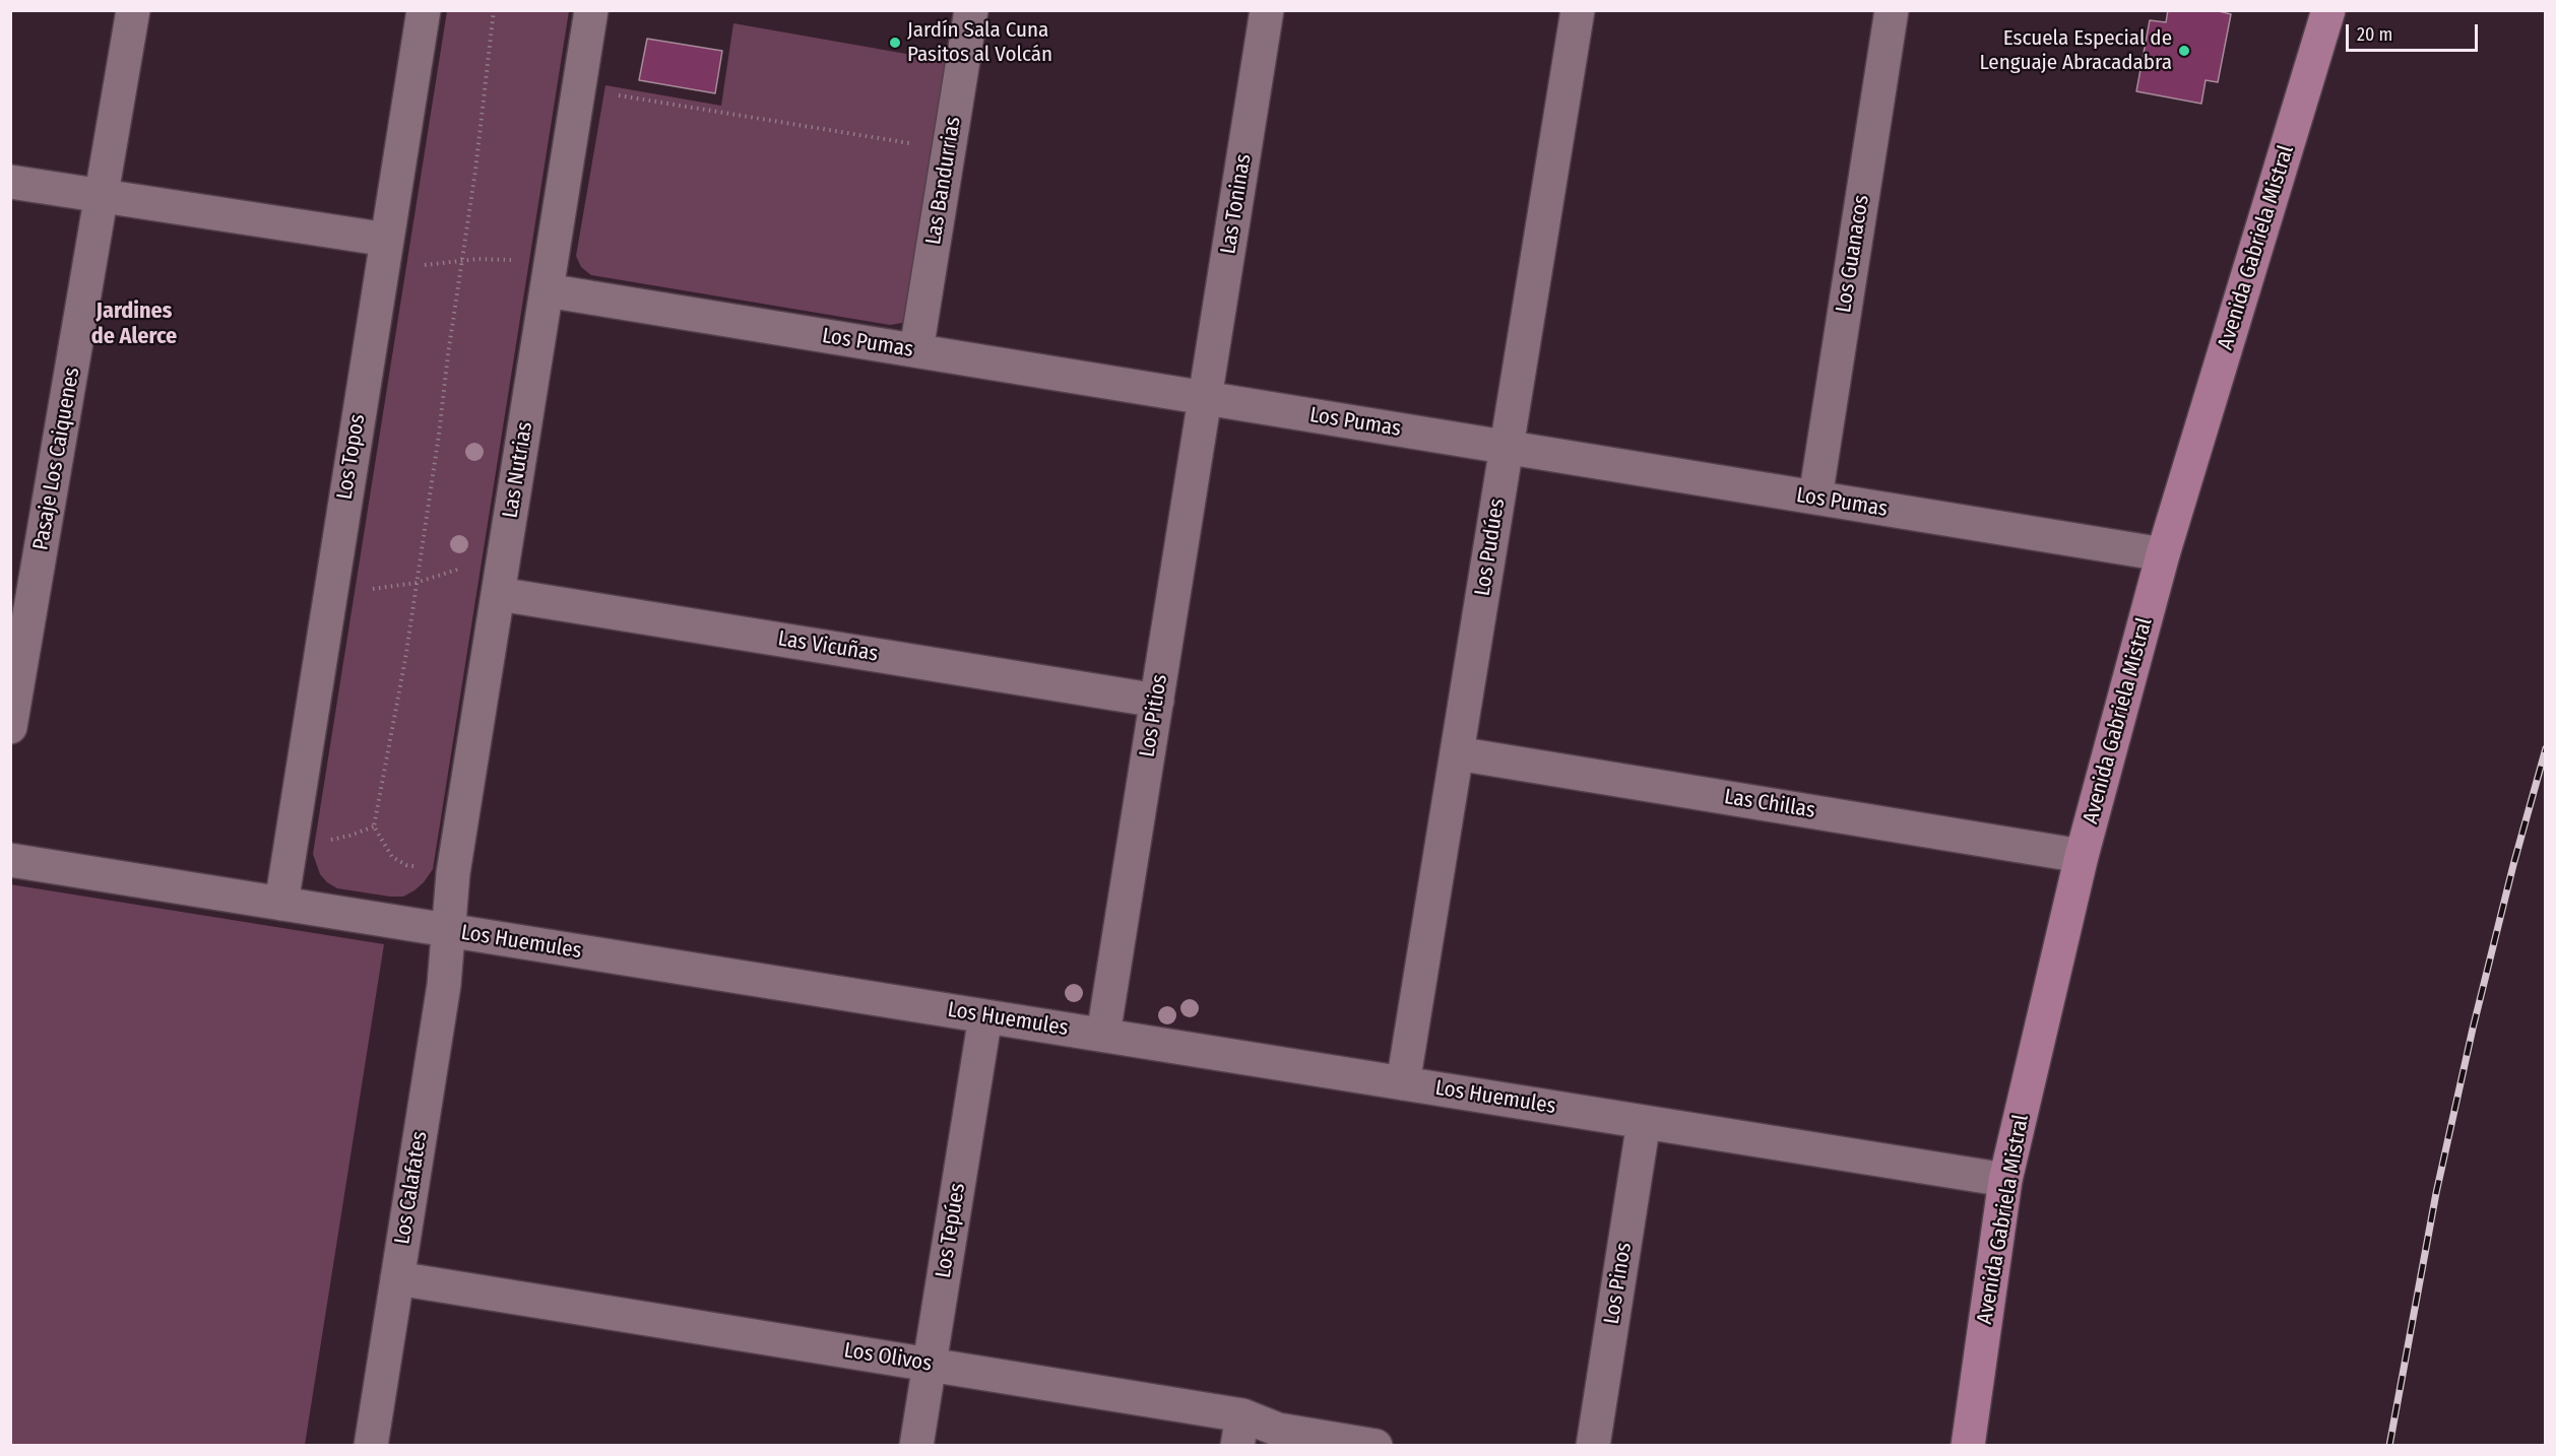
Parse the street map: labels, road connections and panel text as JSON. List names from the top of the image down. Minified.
{"streets":{"main road":["Avenida Gabriela Mistral"],"street":["Las Bandurrias","Las Toninas","Los Guanacos","Los Pumas","Los Topos","Pasaje Los Caiquenes","Las Nutrias","Los Pudúes","Las Vicuñas","Los Pitios","Las Chillas","Los Huemules","Los Calafates","Los Tepúes","Los Pinos","Los Olivos"]},"crossings":[["Las Bandurrias","Los Pumas"],["Las Toninas","Los Pumas"],["Las Toninas","Los Pitios"],["Avenida Gabriela Mistral","Los Pumas"],["Avenida Gabriela Mistral","Las Chillas"],["Avenida Gabriela Mistral","Los Huemules"],["Los Guanacos","Los Pumas"],["Los Pumas","Las Nutrias"],["Los Pumas","Los Pudúes"],["Los Pumas","Los Pitios"],["Los Topos","Los Huemules"],["Las Nutrias","Las Vicuñas"],["Las Nutrias","Los Huemules"],["Las Nutrias","Los Calafates"],["Los Pudúes","Las Chillas"],["Los Pudúes","Los Huemules"],["Las Vicuñas","Los Pitios"],["Los Pitios","Los Huemules"],["Los Huemules","Los Calafates"],["Los Huemules","Los Tepúes"],["Los Huemules","Los Pinos"],["Los Calafates","Los Olivos"],["Los Tepúes","Los Olivos"]],"districts":["Jardines de Alerce"],"places":["Jardín Sala Cuna Pasitos al Volcán","Escuela Especial de Lenguaje Abracadabra"],"scale_bar":"20 m"}
